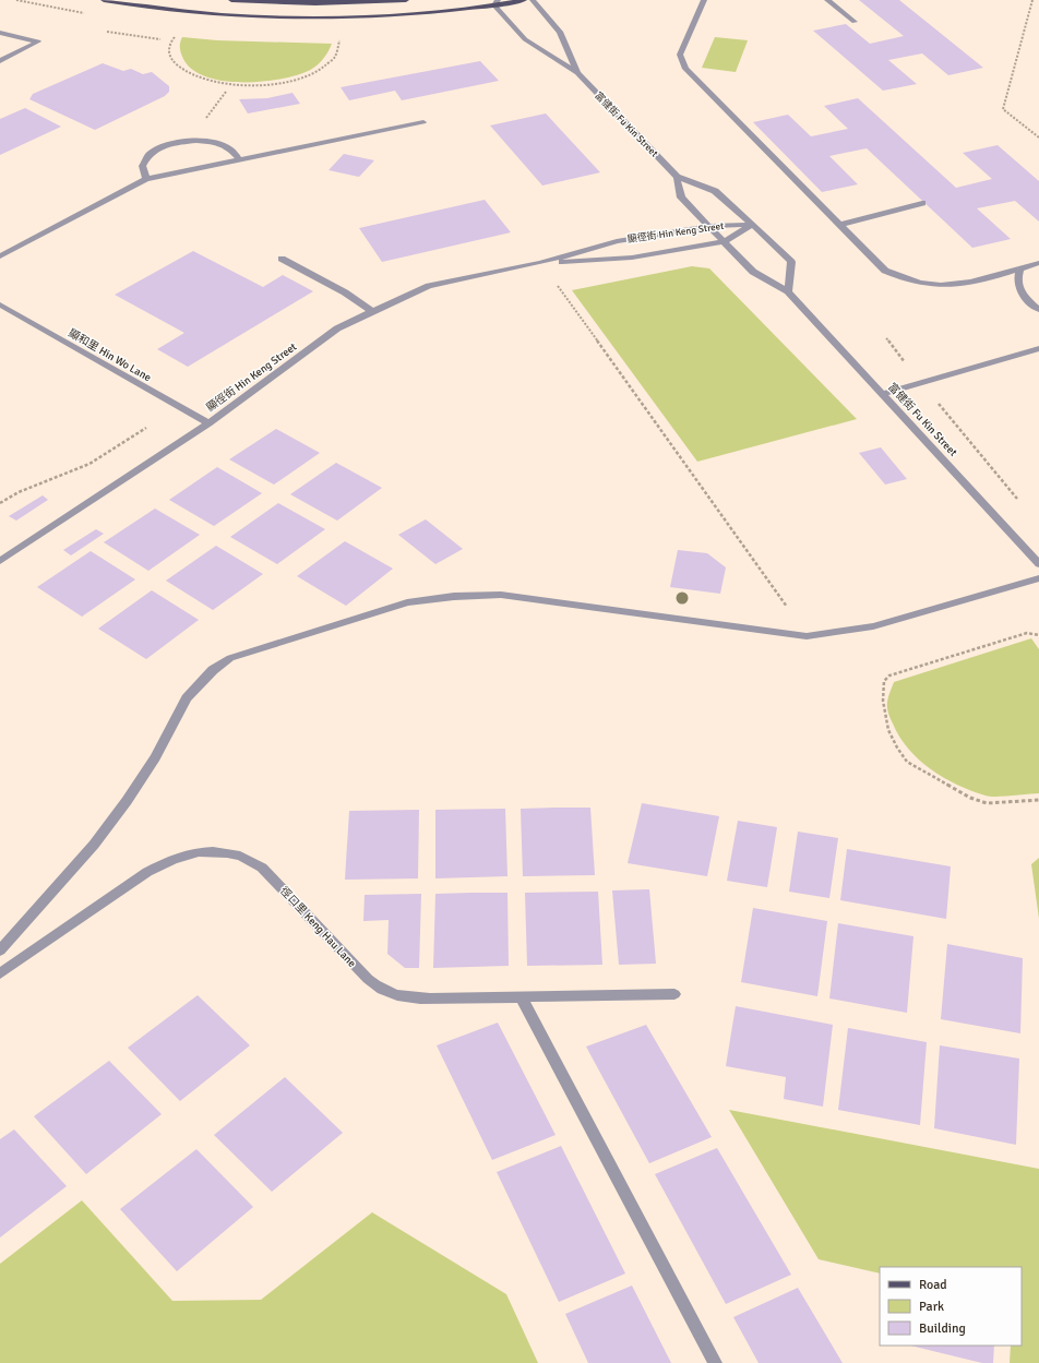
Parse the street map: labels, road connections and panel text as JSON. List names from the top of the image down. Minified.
{"streets":{"street":["富健街 Fu Kin Street","顯徑街 Hin Keng Street","顯和里 Hin Wo Lane","徑口里 Keng Hau Lane"]},"crossings":[["富健街 Fu Kin Street","顯徑街 Hin Keng Street"],["顯徑街 Hin Keng Street","顯和里 Hin Wo Lane"]],"legend":["Road","Park","Building"]}
